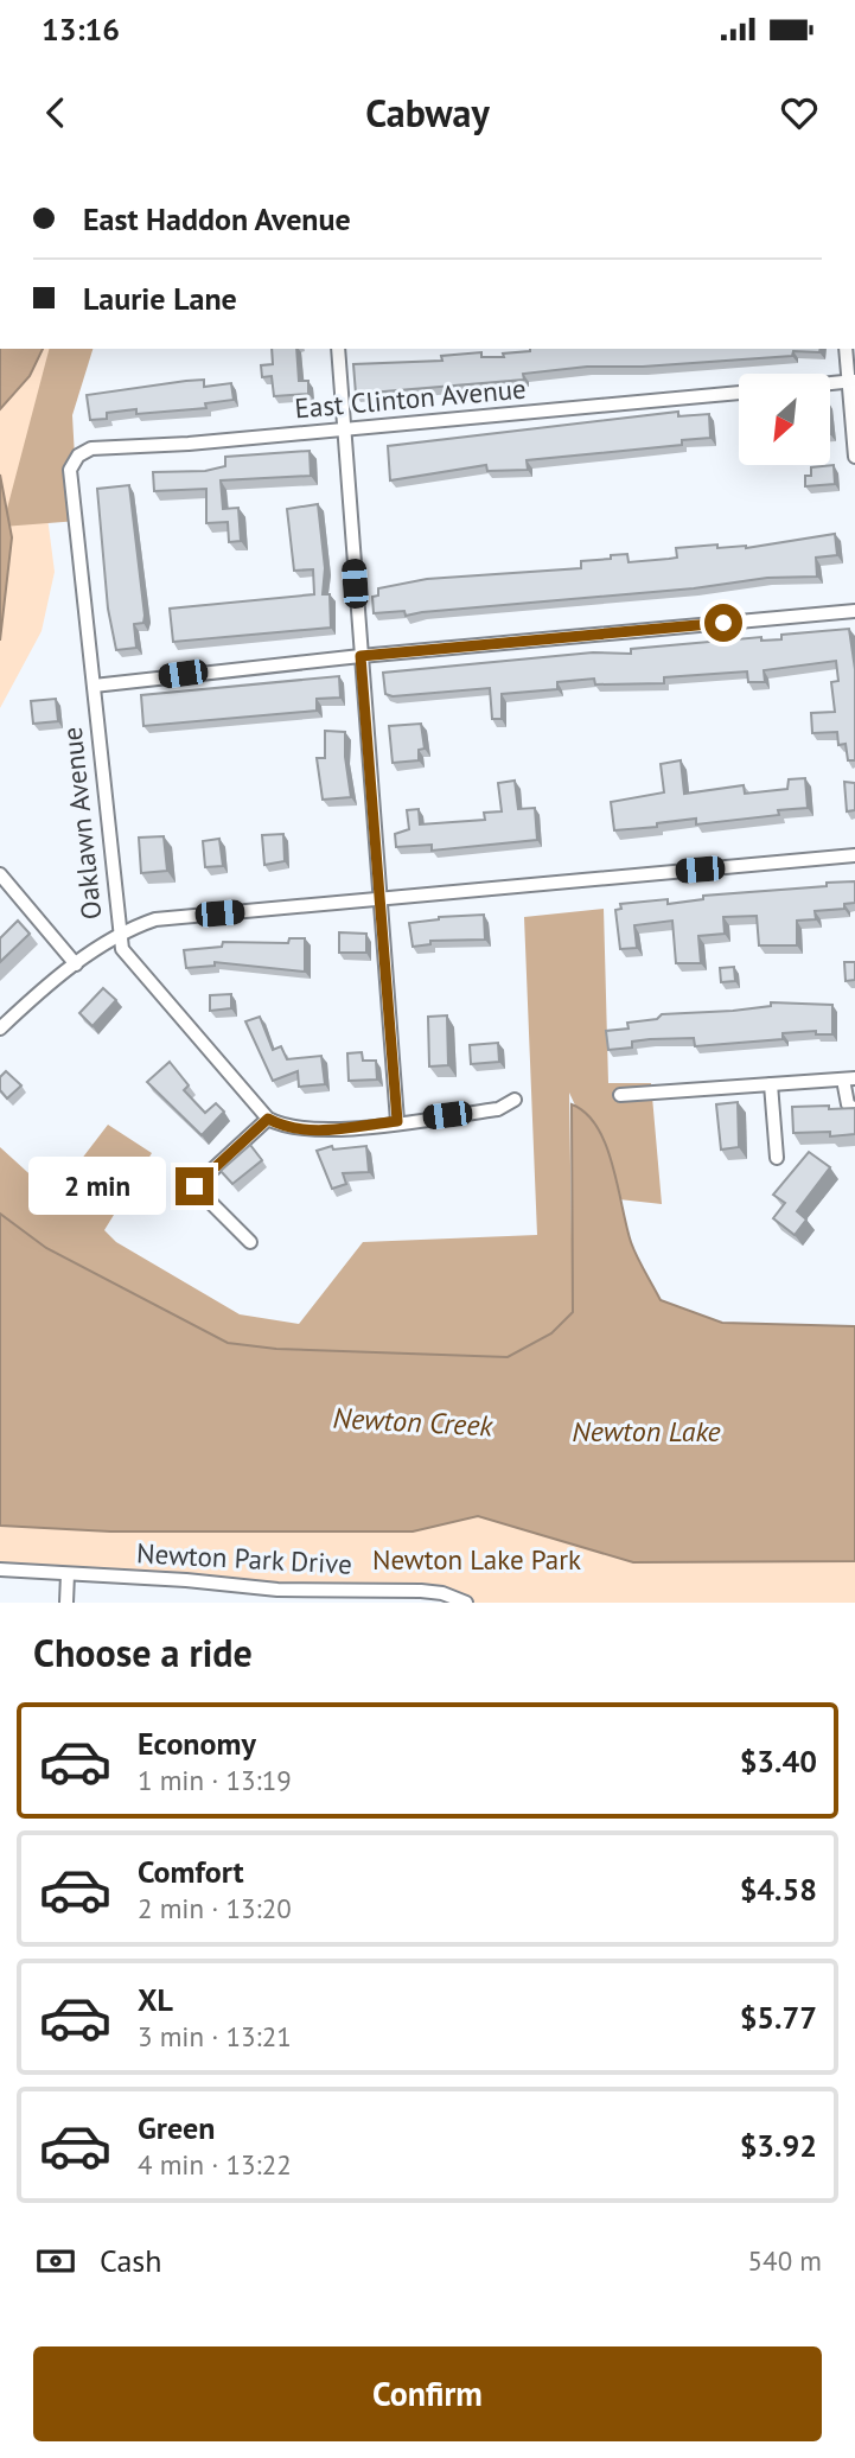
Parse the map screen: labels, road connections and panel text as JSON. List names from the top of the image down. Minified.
{"streets":{"street":["East Clinton Avenue","Oaklawn Avenue","Newton Park Drive"]},"crossings":[["East Clinton Avenue","Oaklawn Avenue"]],"water":["Newton Creek","Newton Lake"],"parks":["Newton Lake Park"],"north":"bottom left","page":{"status":"13:16","header":"Cabway","banner":["East Haddon Avenue","Laurie Lane"],"bubble":"2 min","heading":"Choose a ride","list":[{"name":"Economy","note":"1 min · 13:19","value":"$3.40"},{"name":"Comfort","note":"2 min · 13:20","value":"$4.58"},{"name":"XL","note":"3 min · 13:21","value":"$5.77"},{"name":"Green","note":"4 min · 13:22","value":"$3.92"}],"pay":["Cash","540 m"],"buttons":"Confirm"}}
